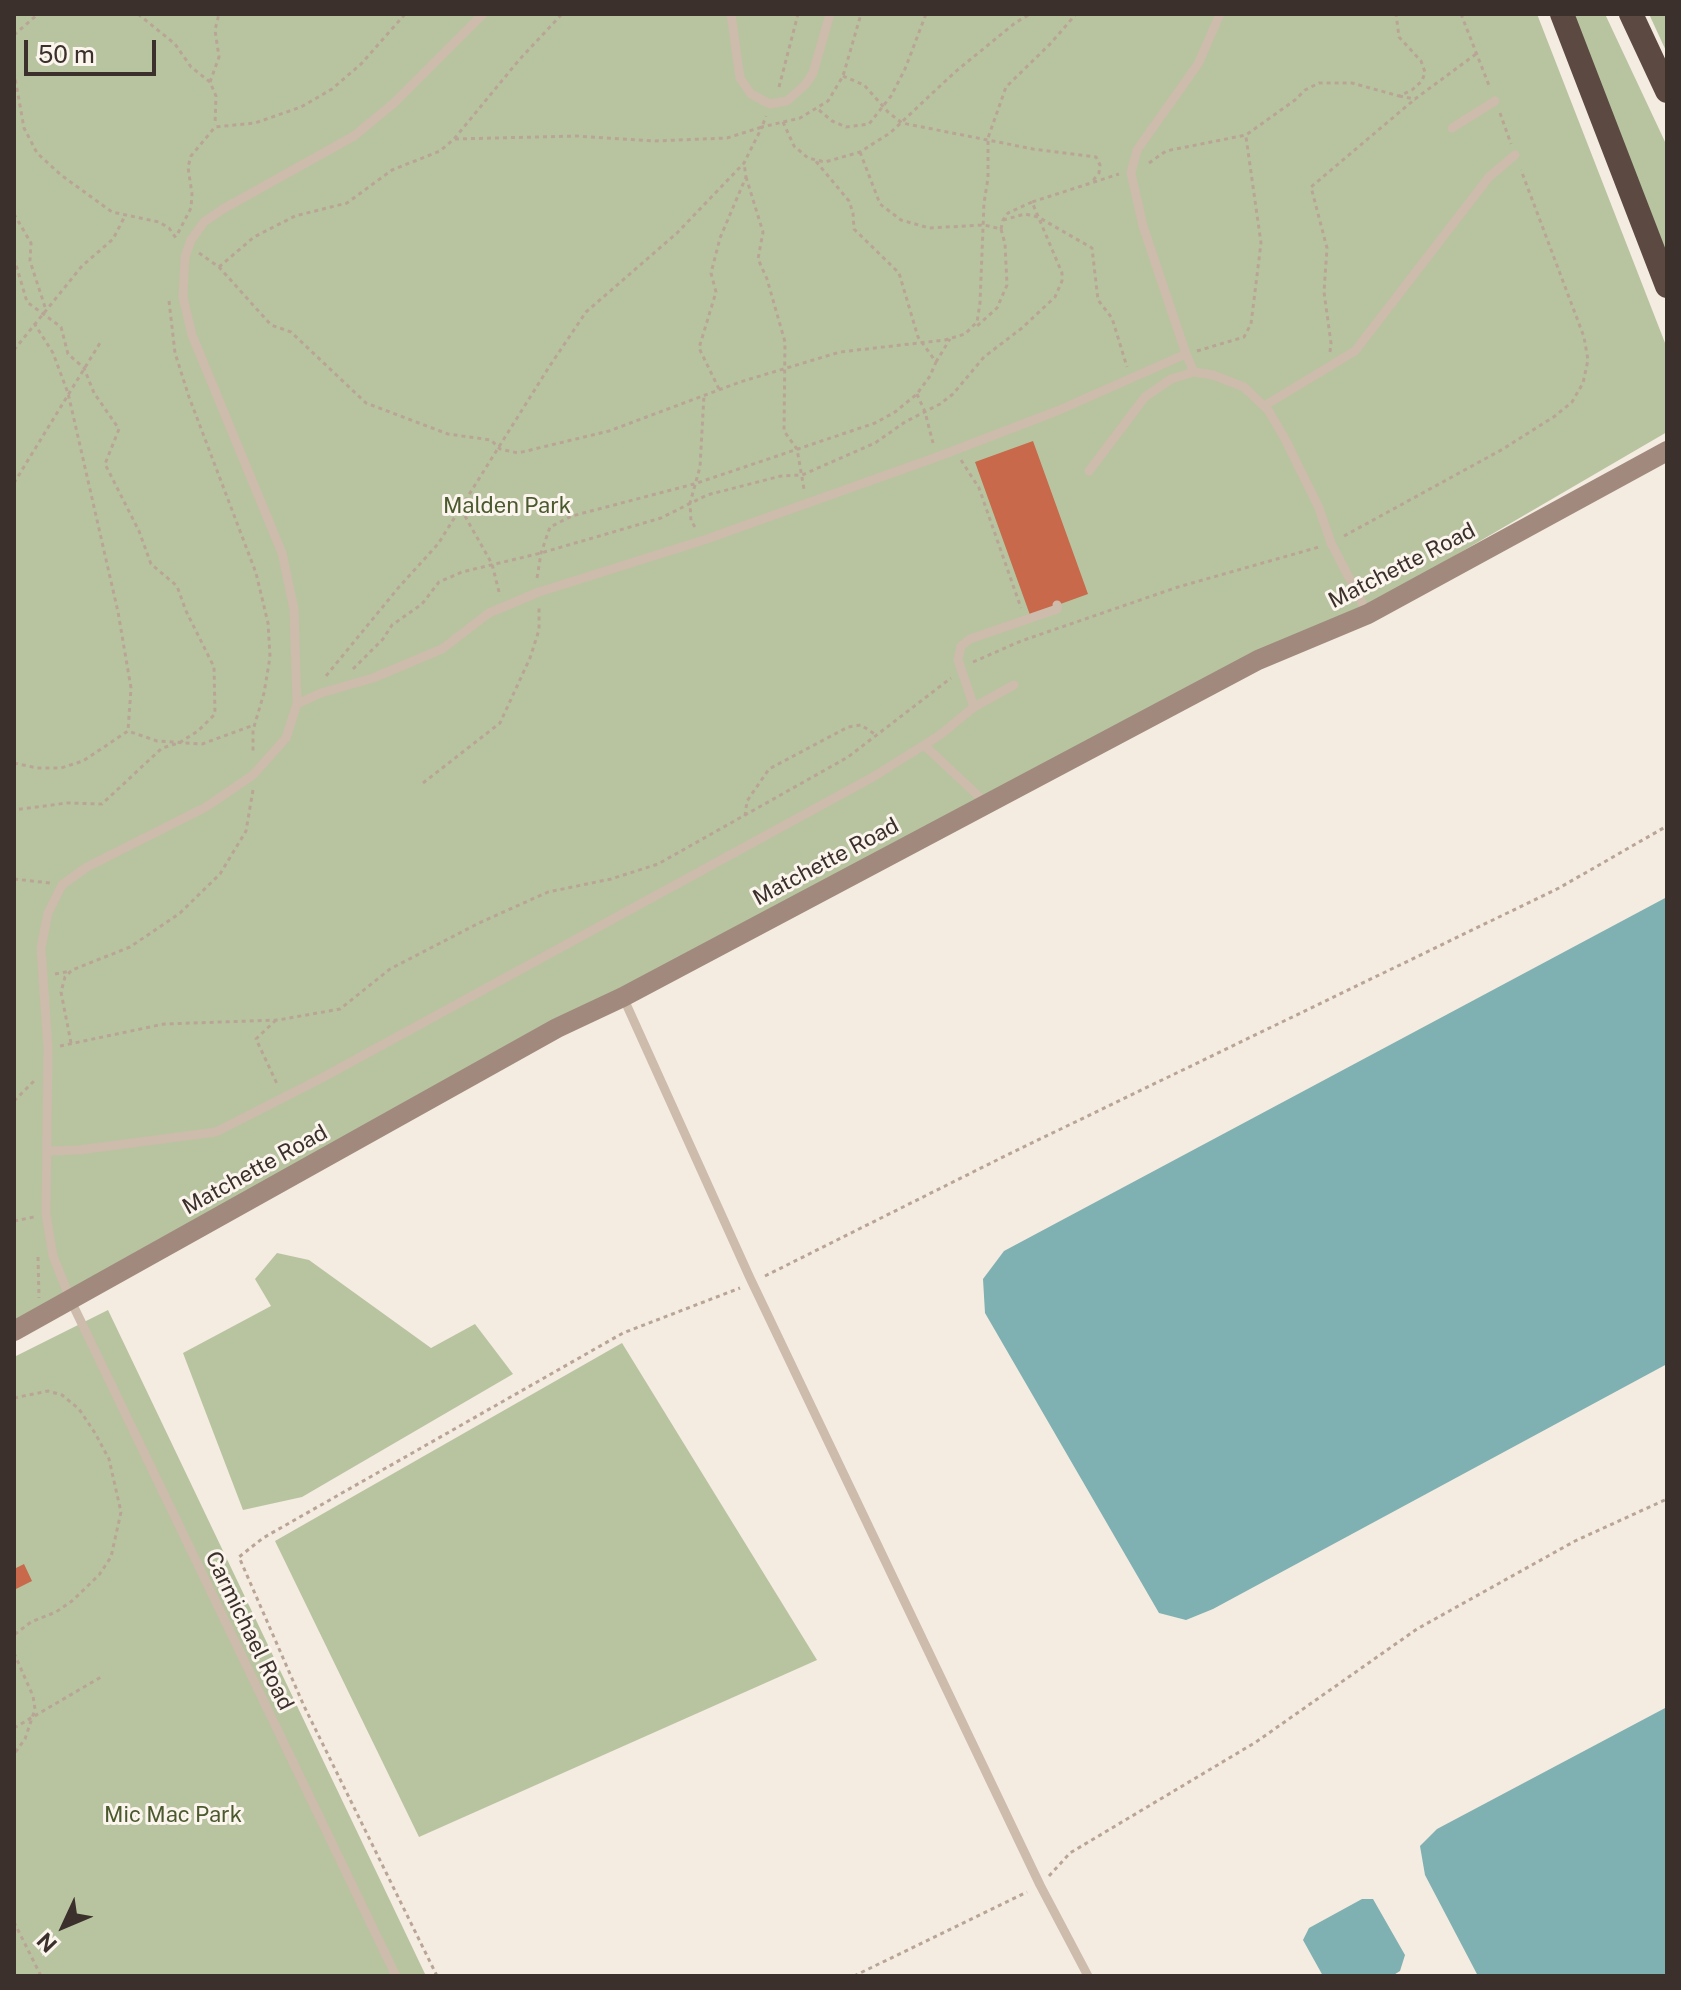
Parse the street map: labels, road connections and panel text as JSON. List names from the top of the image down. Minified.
{"streets":{"main road":["Matchette Road"],"lane":["Carmichael Road"]},"crossings":[["Matchette Road","Carmichael Road"]],"parks":["Malden Park","Mic Mac Park"],"scale_bar":"50 m","north":"bottom left"}
